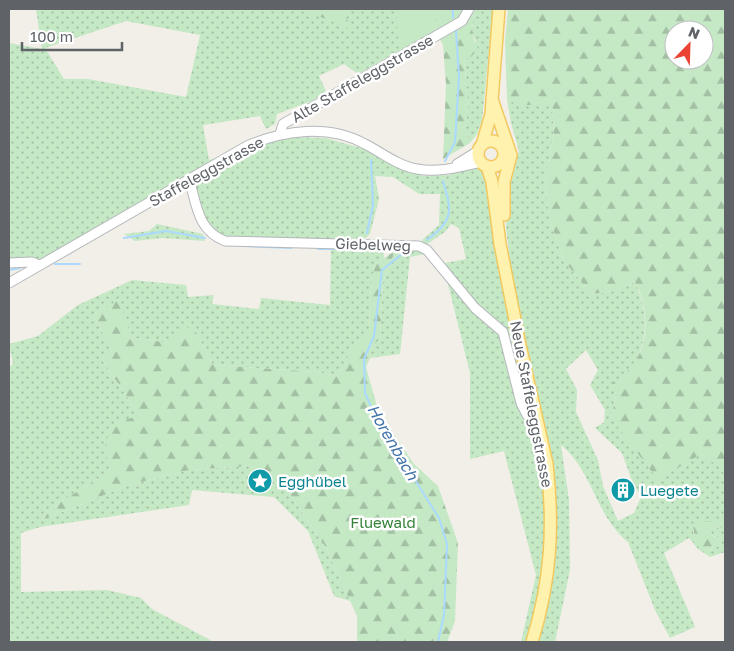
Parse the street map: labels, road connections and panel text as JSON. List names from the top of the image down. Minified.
{"streets":{"main road":["Neue Staffeleggstrasse"],"street":["Alte Staffeleggstrasse","Staffeleggstrasse","Giebelweg"]},"crossings":[["Alte Staffeleggstrasse","Staffeleggstrasse"],["Staffeleggstrasse","Giebelweg"],["Staffeleggstrasse","Neue Staffeleggstrasse"]],"water":["Horenbach"],"parks":["Fluewald"],"places":{"place":["Egghübel"],"building":["Luegete"]},"scale_bar":"100 m","north":"top right"}
